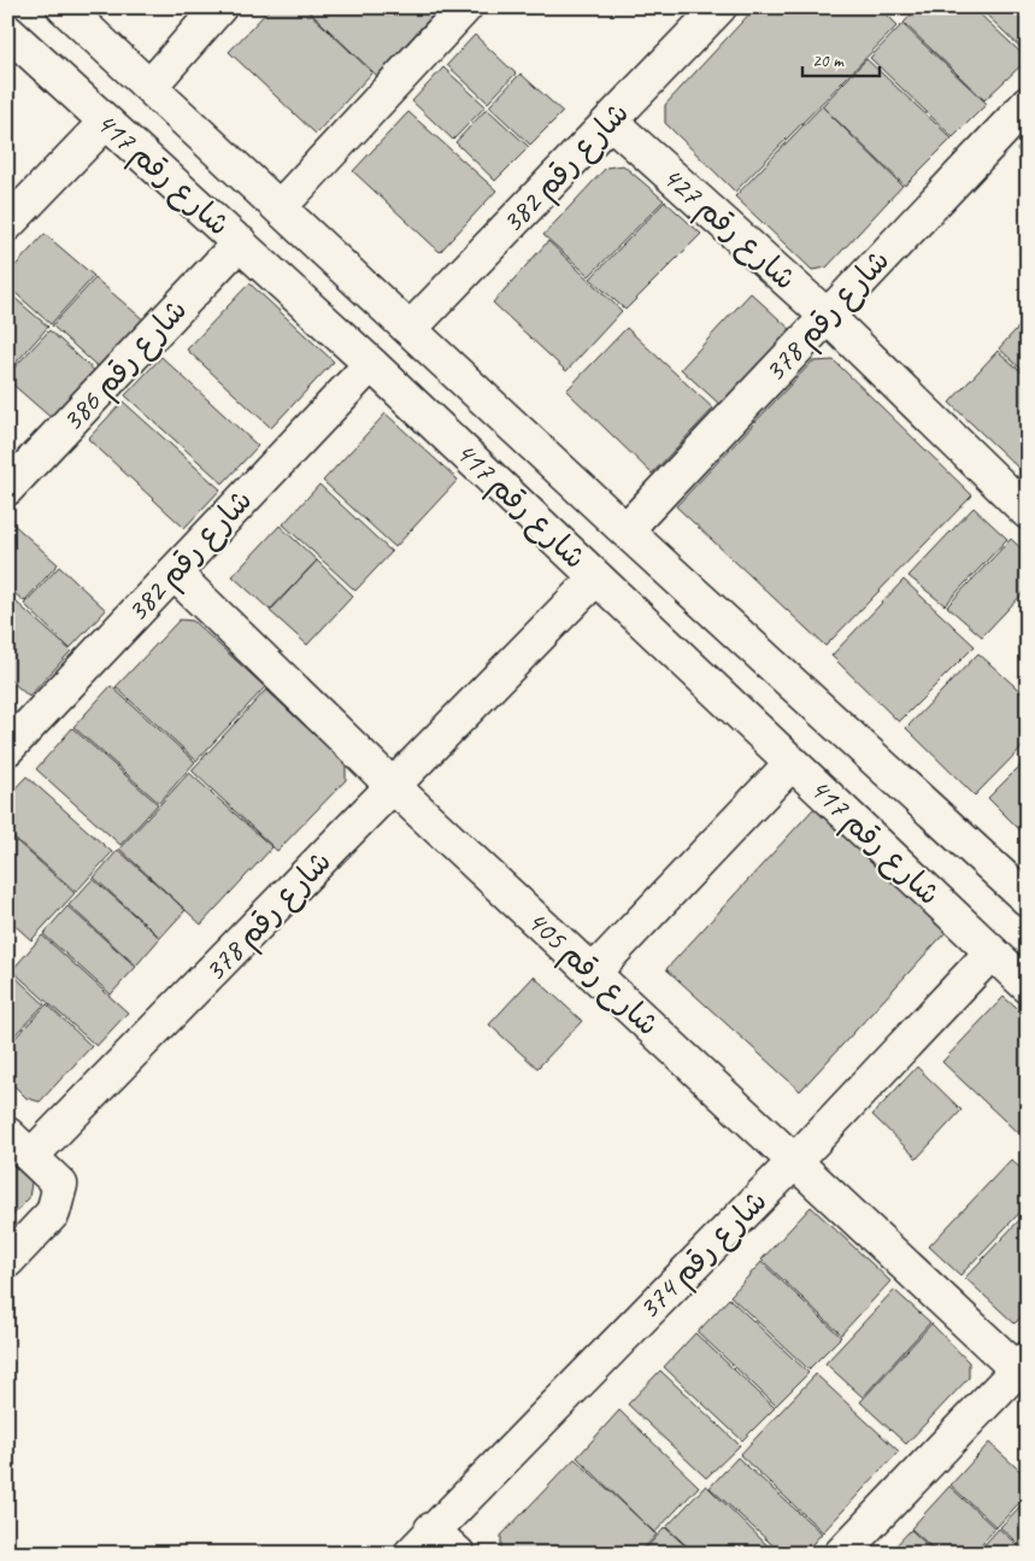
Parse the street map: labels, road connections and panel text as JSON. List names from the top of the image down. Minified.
{"streets":{"street":["شارع رقم 382","شارع رقم 417","شارع رقم 427","شارع رقم 378","شارع رقم 386","شارع رقم 405","شارع رقم 374"]},"crossings":[["شارع رقم 382","شارع رقم 417"],["شارع رقم 382","شارع رقم 427"],["شارع رقم 382","شارع رقم 405"],["شارع رقم 417","شارع رقم 378"],["شارع رقم 417","شارع رقم 386"],["شارع رقم 417","شارع رقم 374"],["شارع رقم 427","شارع رقم 378"],["شارع رقم 378","شارع رقم 405"],["شارع رقم 405","شارع رقم 374"]],"scale_bar":"20 m"}
